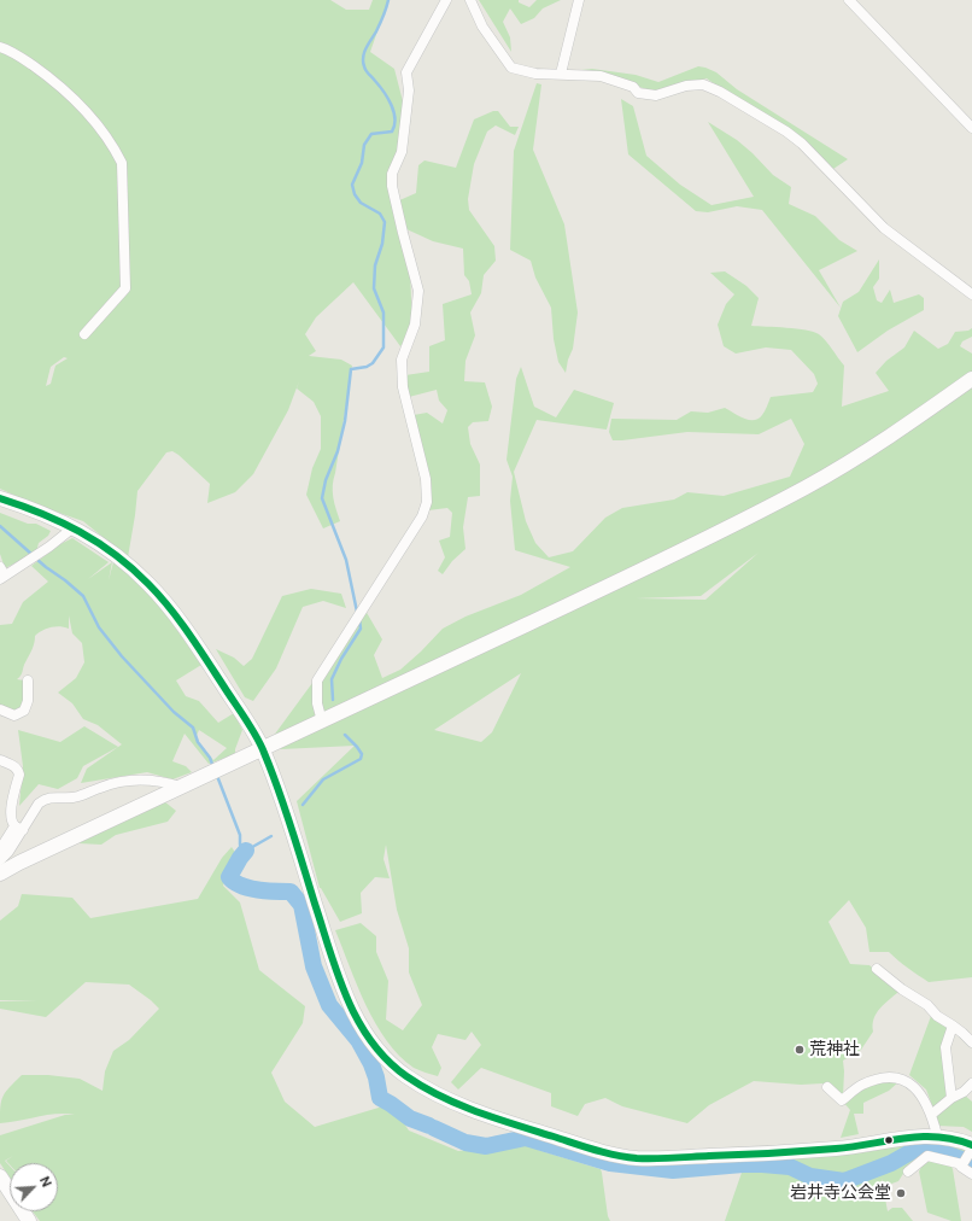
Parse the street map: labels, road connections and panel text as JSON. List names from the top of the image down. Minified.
{"places":["荒神社","岩井寺公会堂"],"north":"top right"}
